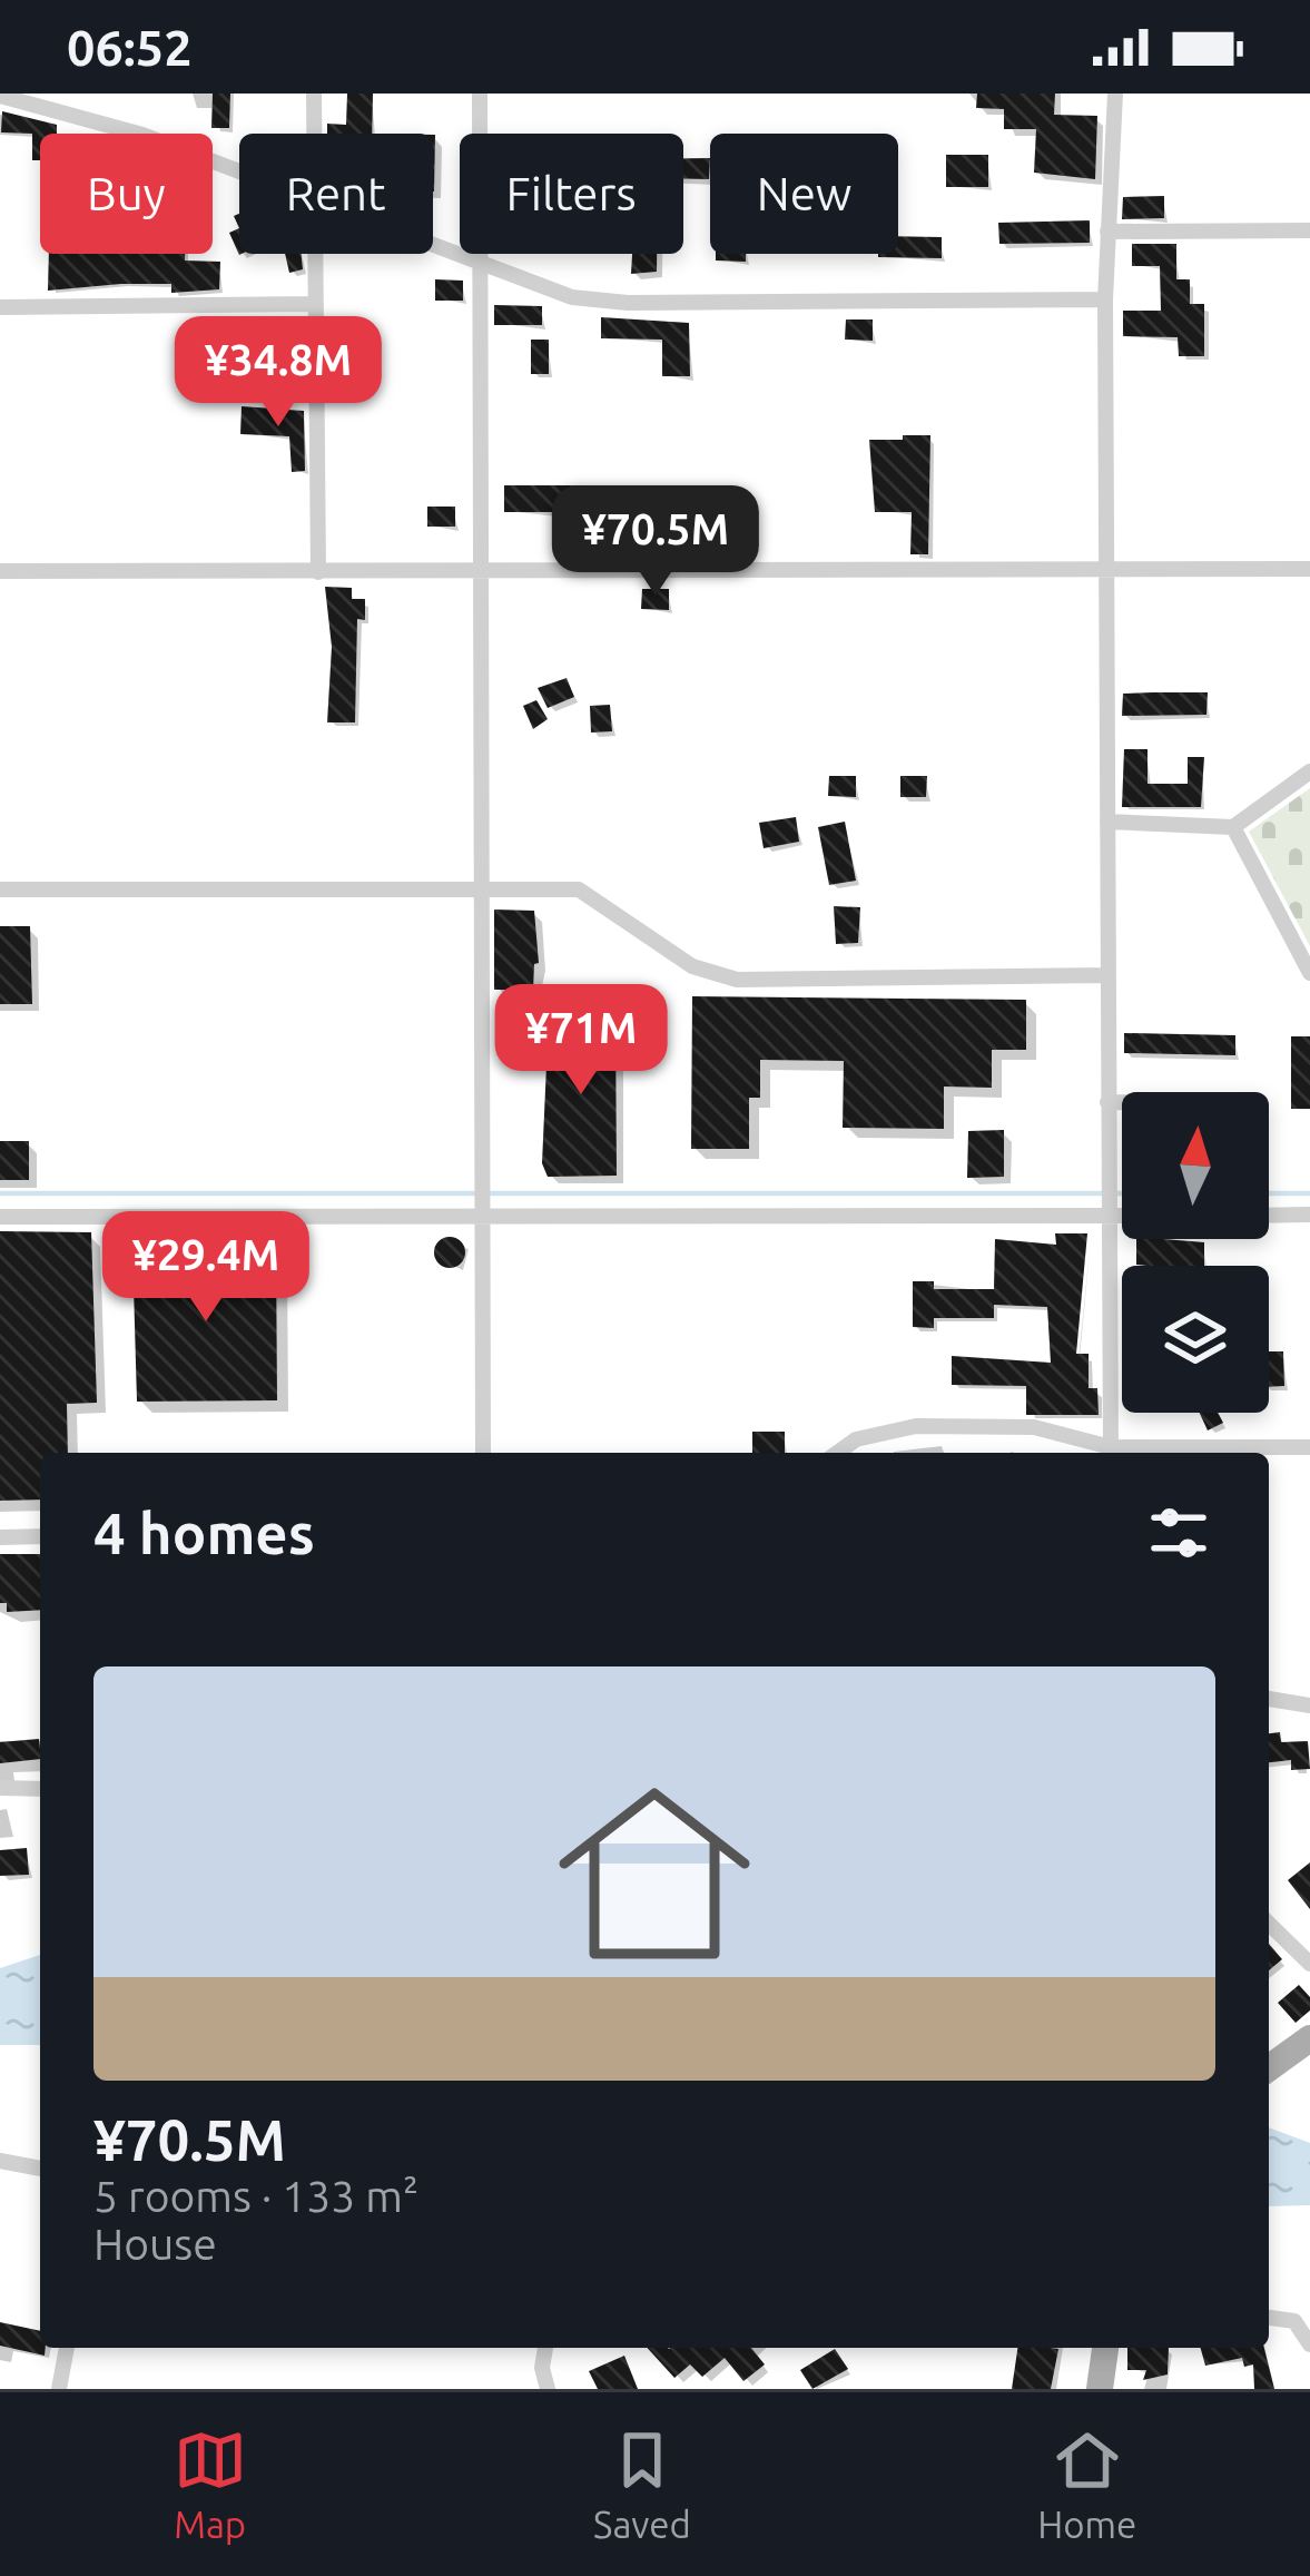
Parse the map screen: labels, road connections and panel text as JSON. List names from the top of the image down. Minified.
{"north":"top","page":{"status":"06:52","chip":["Buy","Rent","Filters","New"],"price":["¥34.8M","¥70.5M","¥71M","¥29.4M"],"heading":"4 homes","list":[{"name":"¥70.5M","note":"5 rooms · 133 m² · House"}],"tabs":["Map","Saved","Home"]}}
